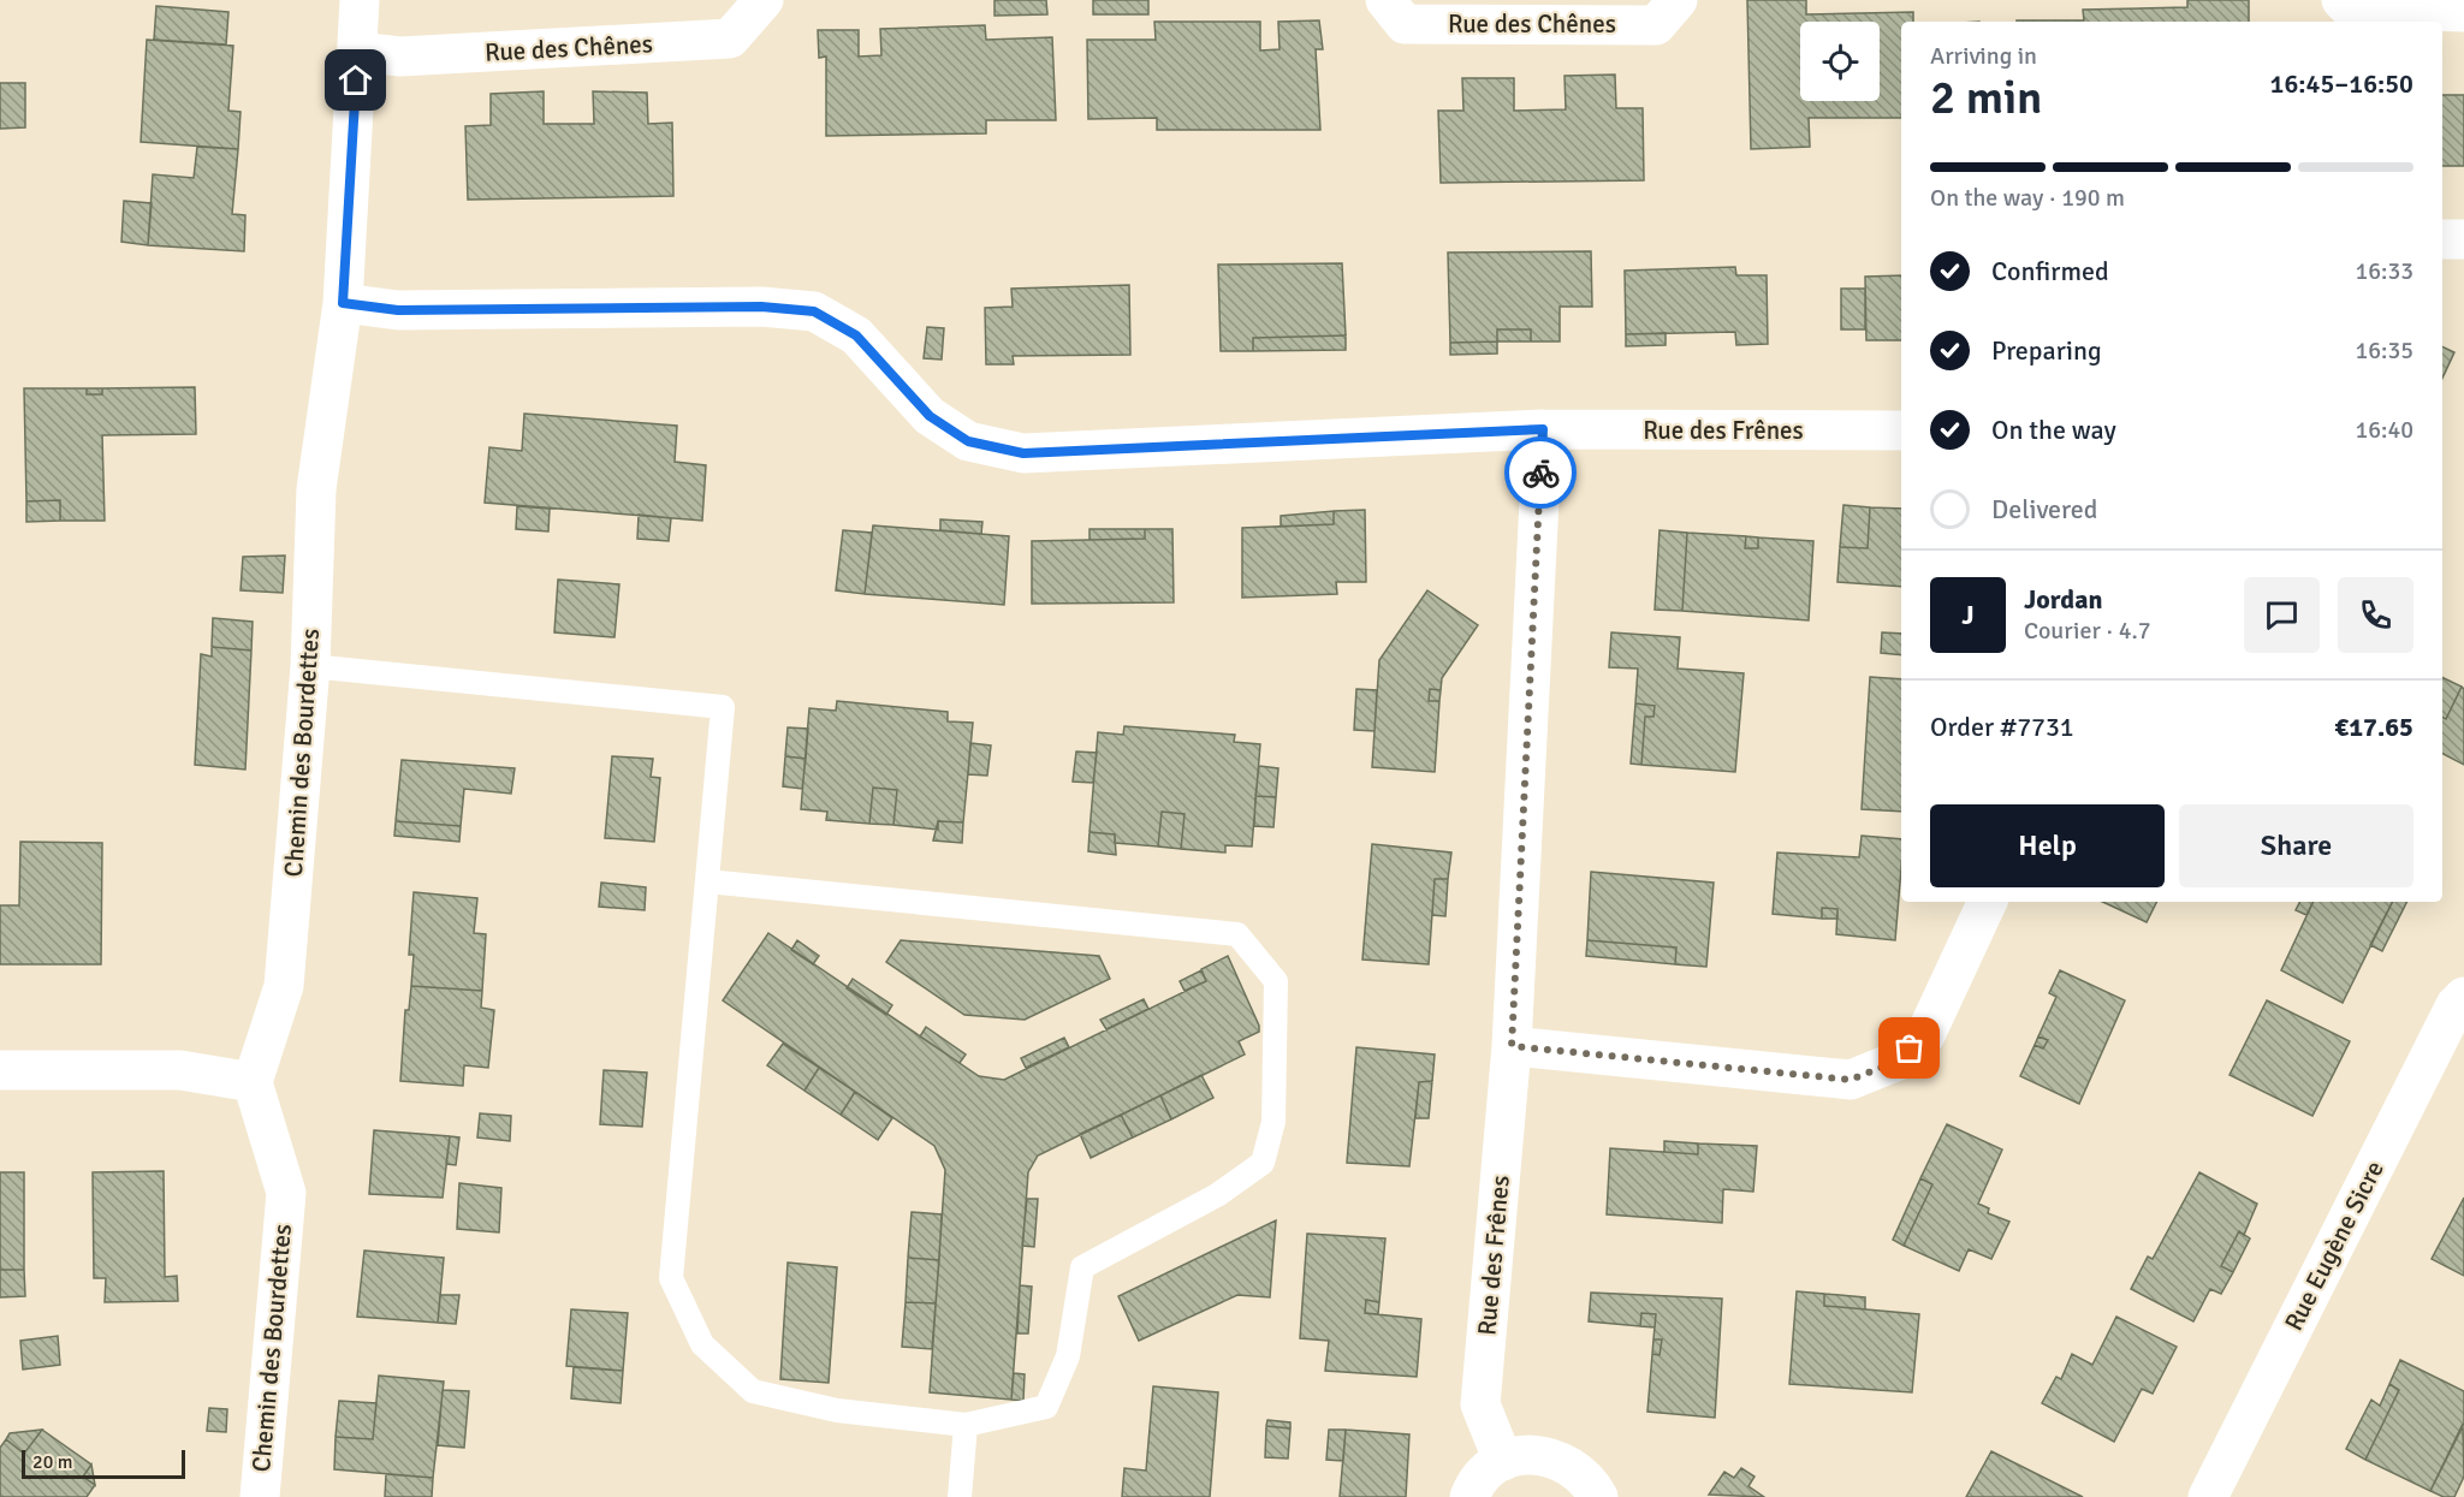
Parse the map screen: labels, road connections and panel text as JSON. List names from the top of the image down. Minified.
{"streets":{"street":["Rue des Chênes","Rue des Frênes","Chemin des Bourdettes","Rue Eugène Sicre"]},"crossings":[["Rue des Chênes","Chemin des Bourdettes"],["Rue des Frênes","Chemin des Bourdettes"]],"scale_bar":"20 m","page":{"heading":["2 min","Arriving in","16:45–16:50"],"panel":["Jordan","Courier · 4.7","Order #7731","€17.65"],"bar":"On the way · 190 m","list":[["Confirmed","16:33"],["Preparing","16:35"],["On the way","16:40"],"Delivered"],"round":"J","buttons":["Help","Share"],"scale":"20 m"}}
